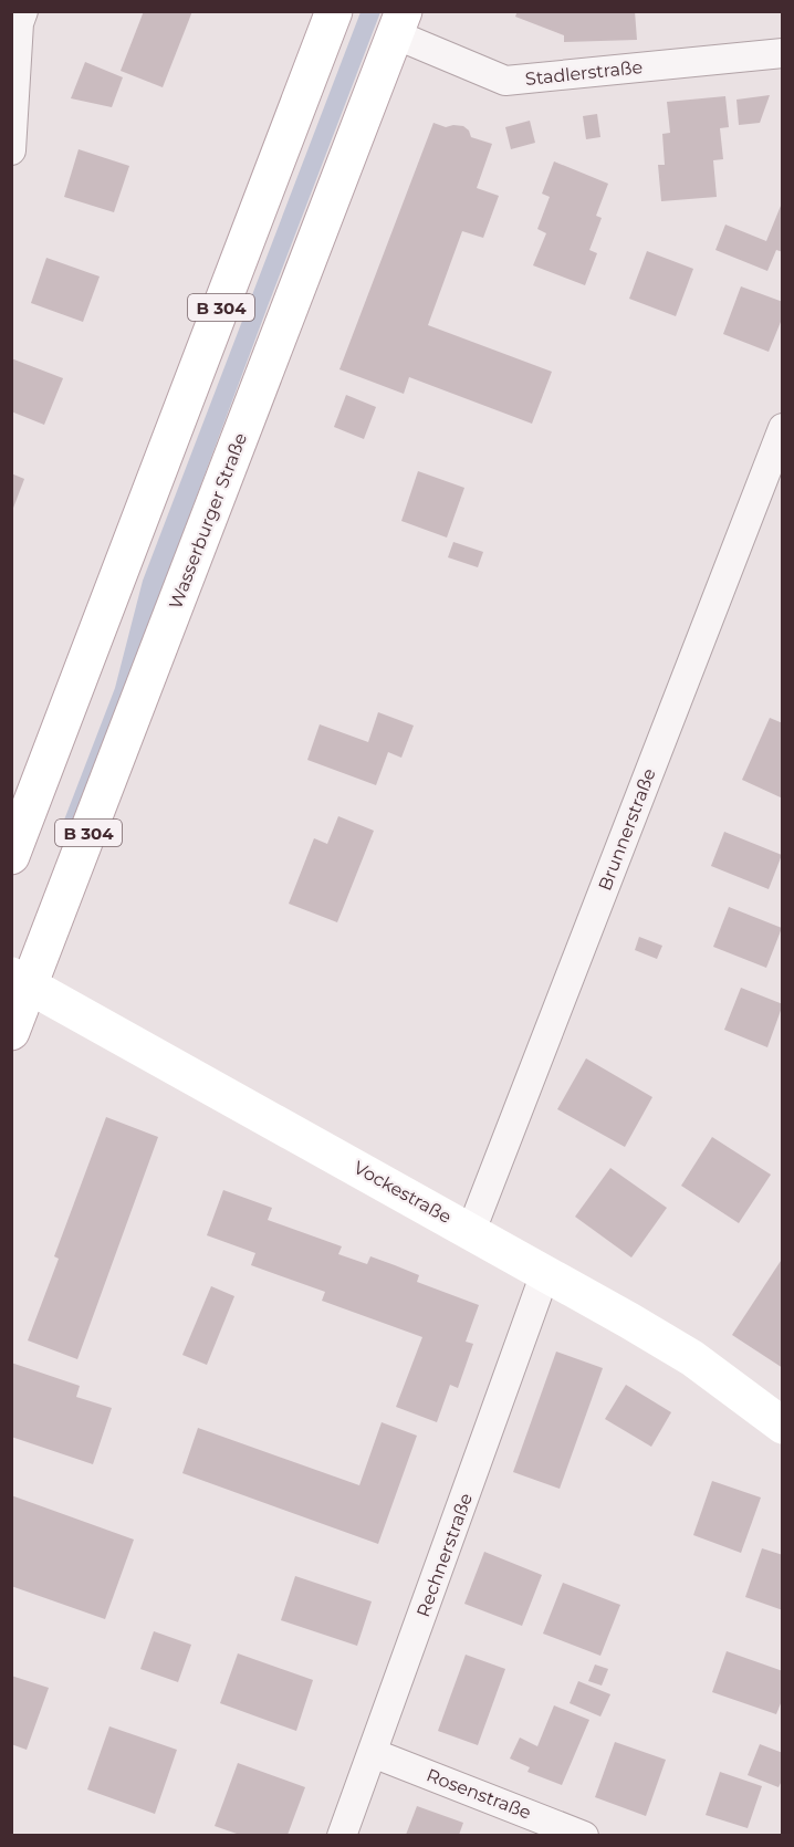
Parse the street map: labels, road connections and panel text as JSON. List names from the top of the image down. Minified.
{"streets":{"main road":["B 304","Wasserburger Straße","Vockestraße"],"street":["Stadlerstraße","Brunnerstraße","Rechnerstraße","Rosenstraße"]},"crossings":[["Stadlerstraße","Wasserburger Straße"],["Wasserburger Straße","Vockestraße"],["Brunnerstraße","Vockestraße"],["Vockestraße","Rechnerstraße"],["Rechnerstraße","Rosenstraße"]]}
